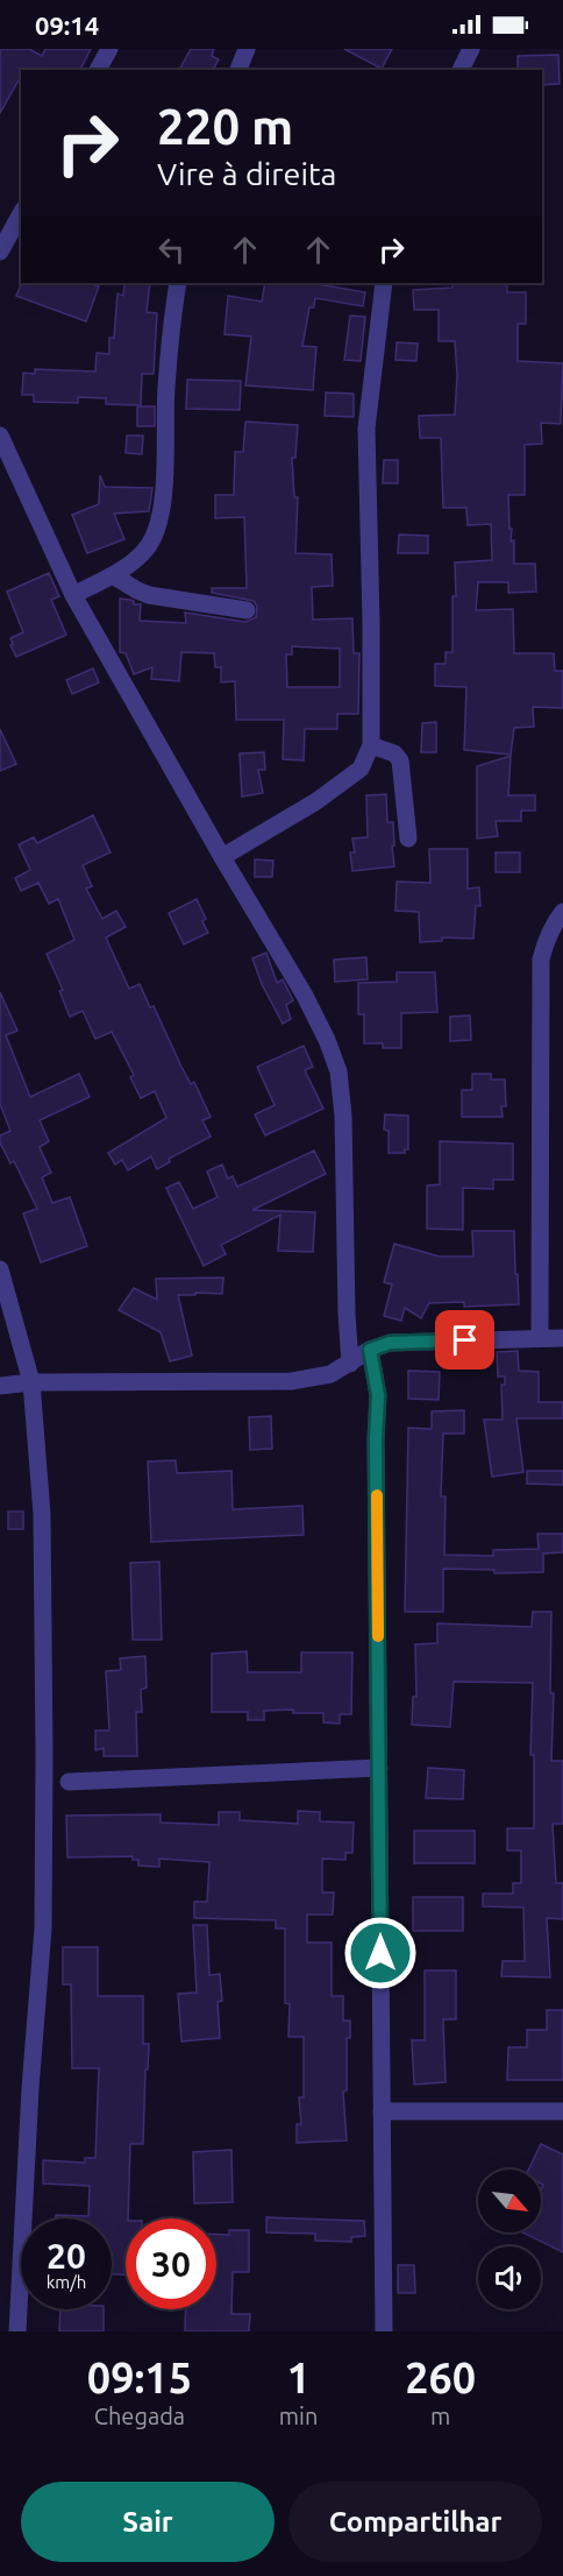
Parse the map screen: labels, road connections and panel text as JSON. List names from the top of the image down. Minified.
{"north":"bottom right","page":{"status":"09:14","turn":["220 m","Vire à direita"],"speed":"20 km/h","limit":"30","eta":["09:15","Chegada","1","min","260","m"],"buttons":["Sair","Compartilhar"]}}
